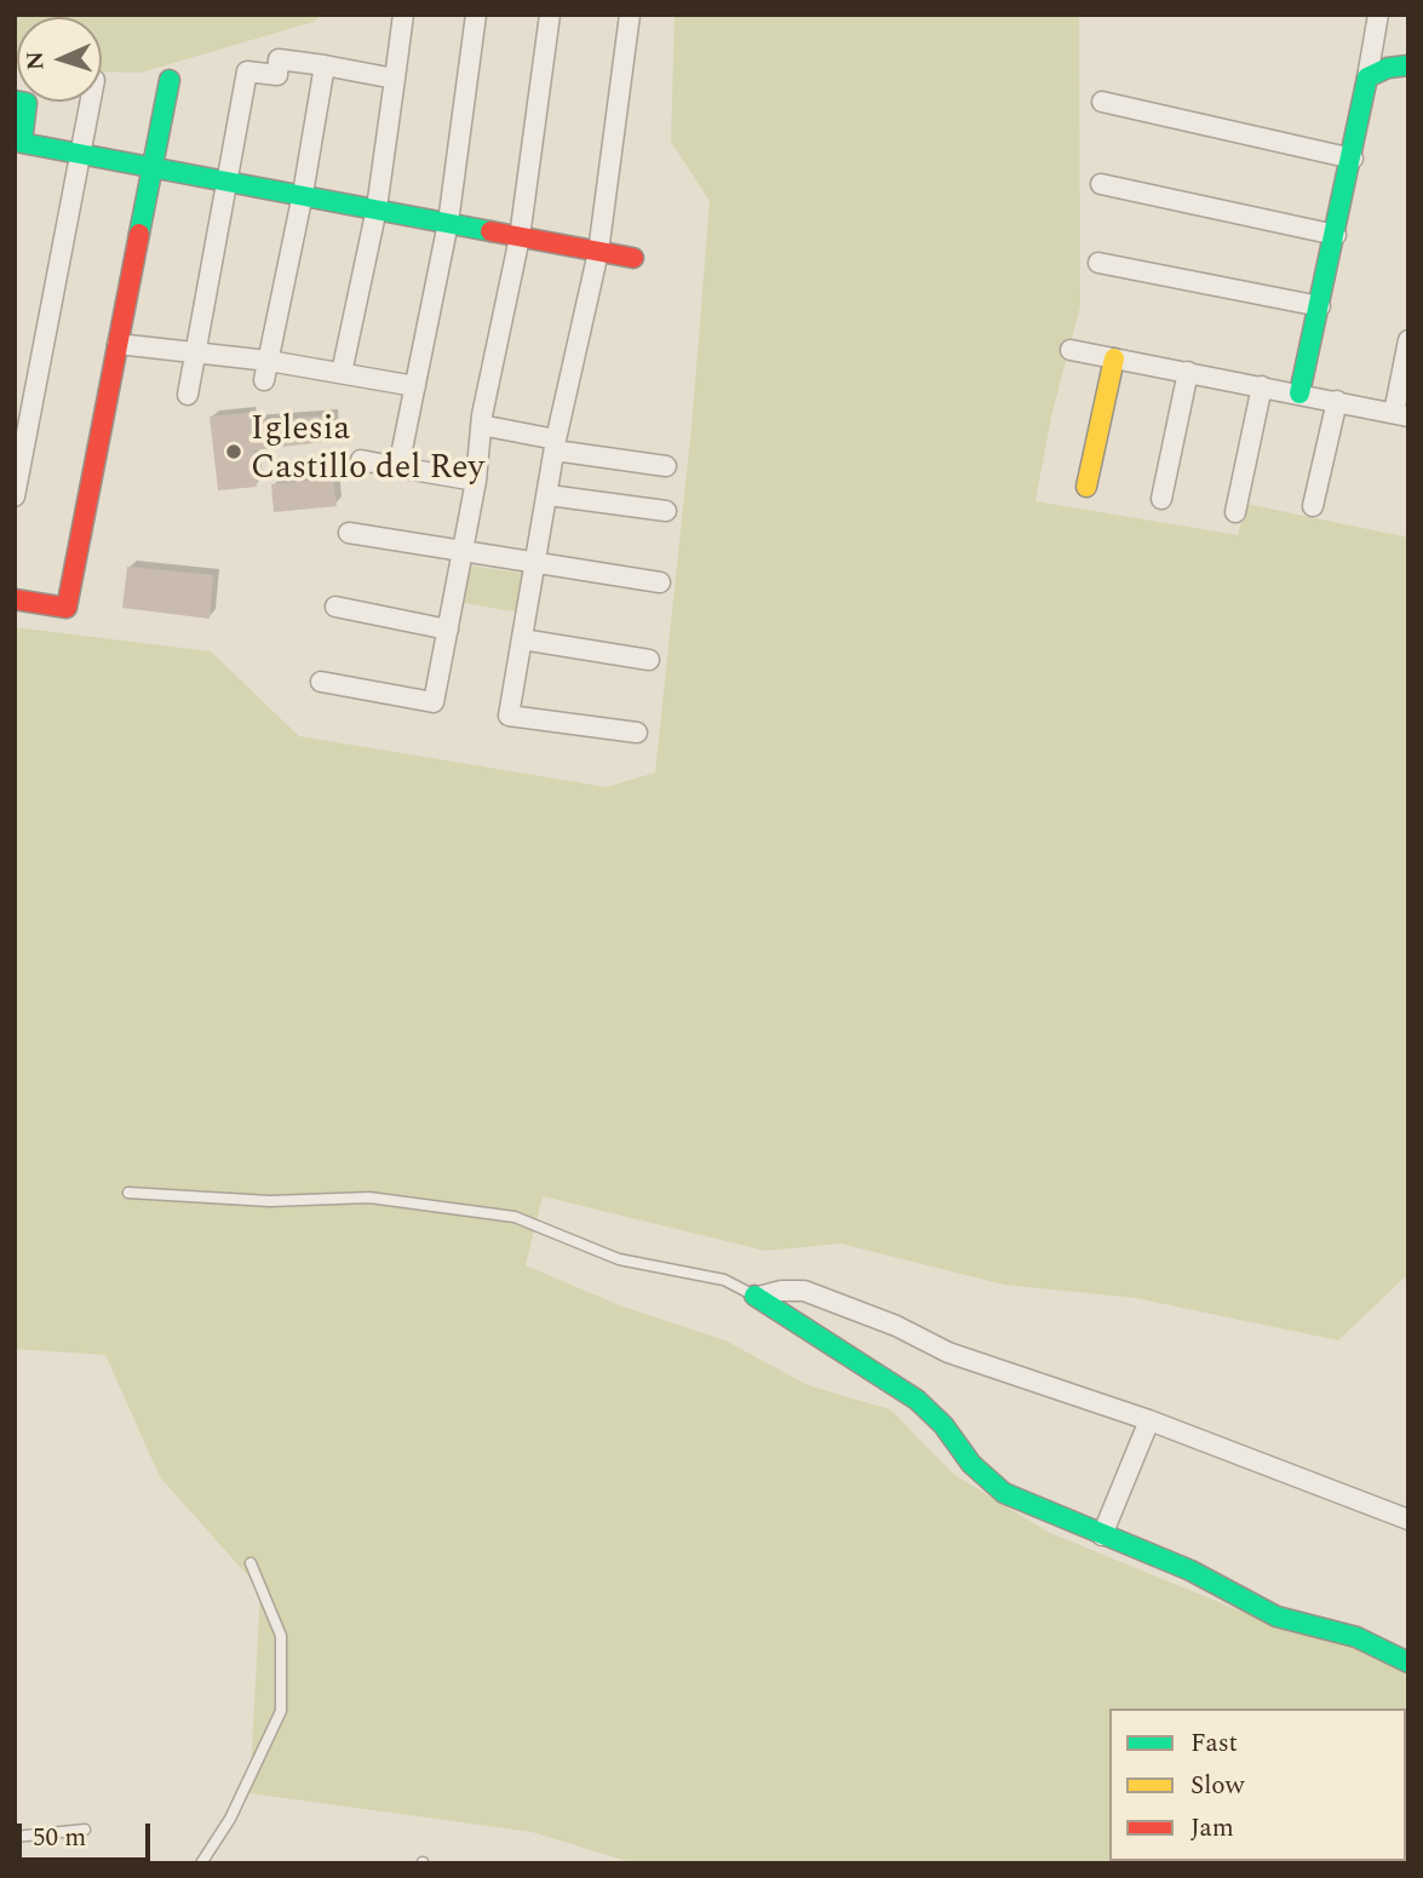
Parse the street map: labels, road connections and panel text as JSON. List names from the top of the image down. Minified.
{"places":["Iglesia Castillo del Rey"],"legend":["Fast","Slow","Jam"],"scale_bar":"50 m","north":"left"}
